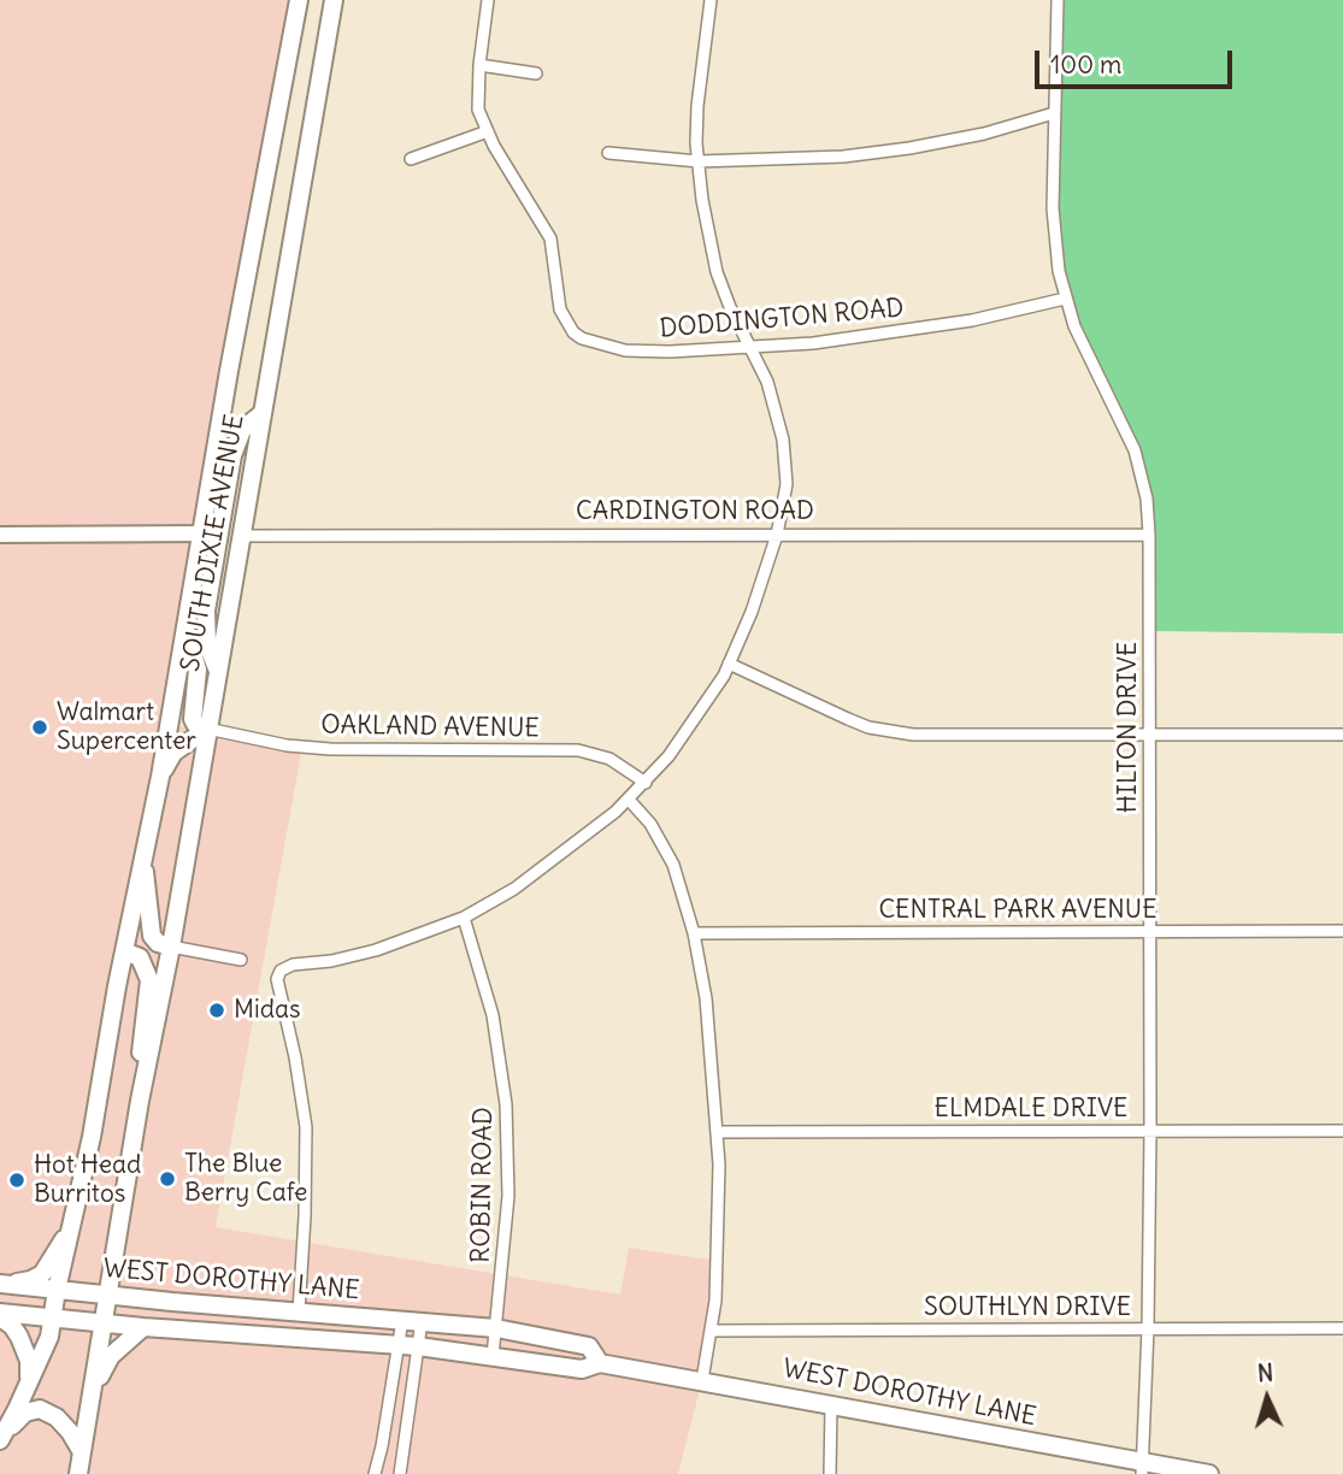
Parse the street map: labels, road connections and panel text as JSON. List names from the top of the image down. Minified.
{"streets":{"main road":["SOUTH DIXIE AVENUE","WEST DOROTHY LANE"],"street":["DODDINGTON ROAD","CARDINGTON ROAD","OAKLAND AVENUE","HILTON DRIVE","CENTRAL PARK AVENUE","ELMDALE DRIVE","ROBIN ROAD","SOUTHLYN DRIVE"]},"crossings":[["DODDINGTON ROAD","HILTON DRIVE"],["CARDINGTON ROAD","SOUTH DIXIE AVENUE"],["CARDINGTON ROAD","HILTON DRIVE"],["SOUTH DIXIE AVENUE","OAKLAND AVENUE"],["SOUTH DIXIE AVENUE","WEST DOROTHY LANE"],["HILTON DRIVE","CENTRAL PARK AVENUE"],["HILTON DRIVE","ELMDALE DRIVE"],["HILTON DRIVE","WEST DOROTHY LANE"],["HILTON DRIVE","SOUTHLYN DRIVE"],["ROBIN ROAD","WEST DOROTHY LANE"]],"places":["Walmart Supercenter","Midas","The Blue Berry Cafe","Hot Head Burritos"],"scale_bar":"100 m","north":"top"}
